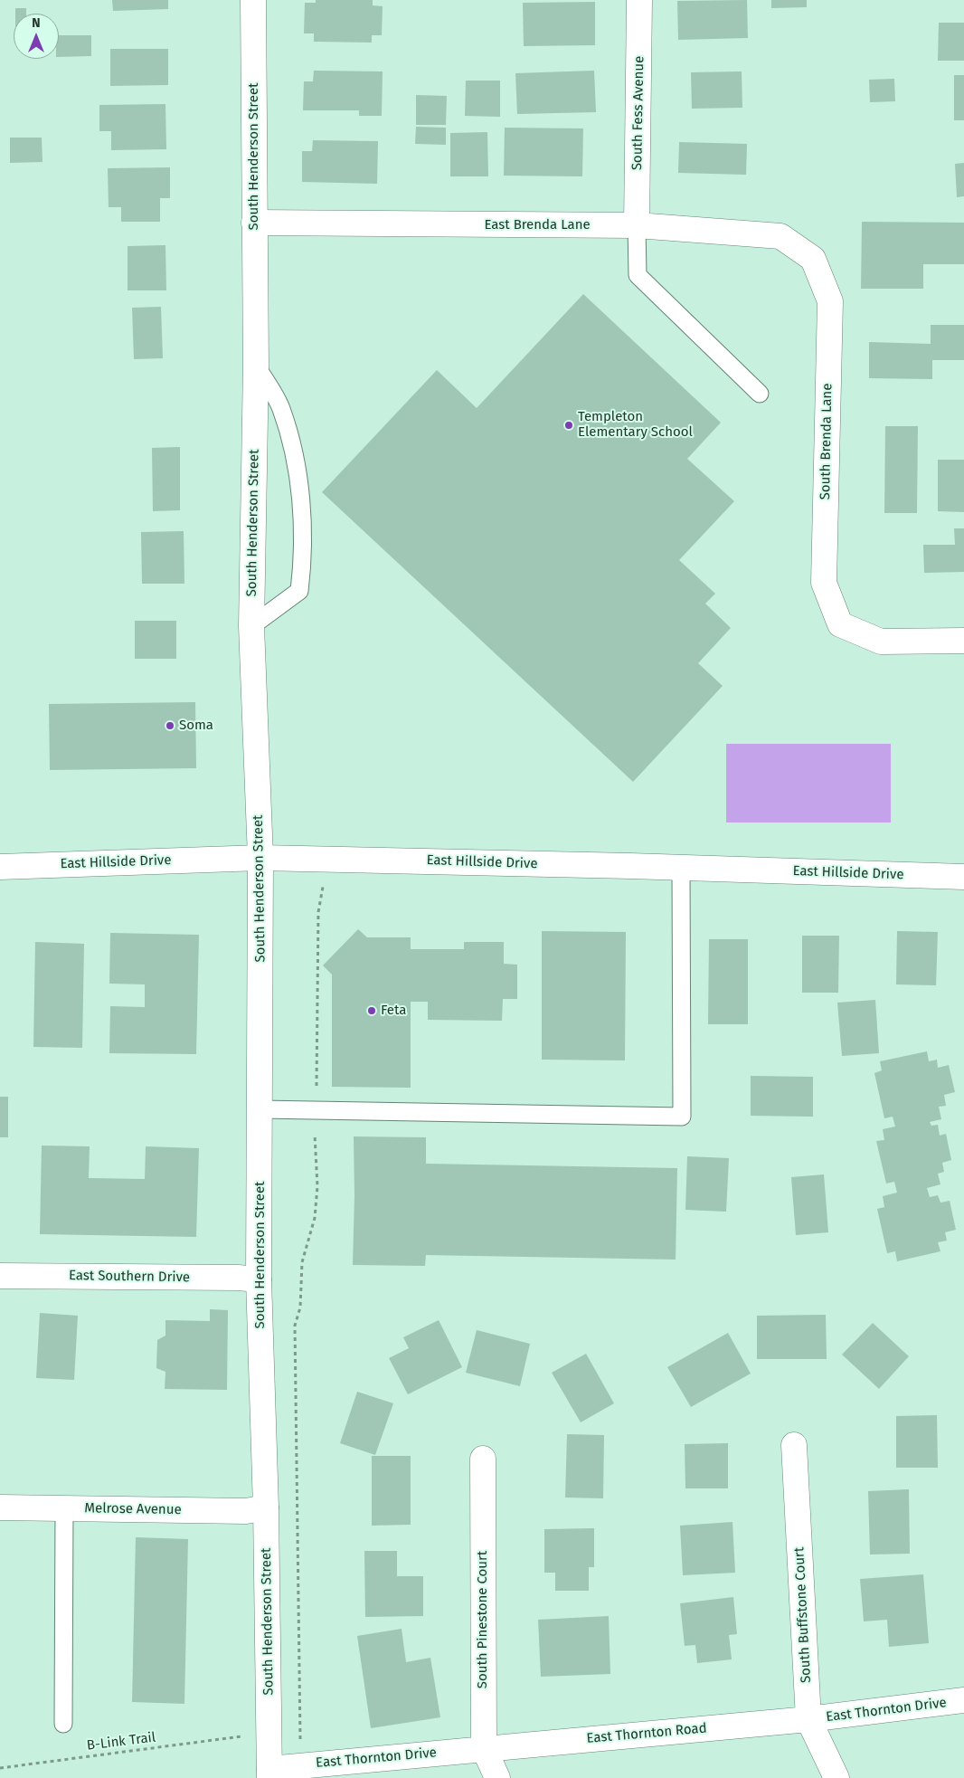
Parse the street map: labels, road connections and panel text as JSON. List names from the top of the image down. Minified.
{"streets":{"street":["South Fess Avenue","South Henderson Street","East Brenda Lane","South Brenda Lane","East Hillside Drive","East Southern Drive","Melrose Avenue","South Buffstone Court","South Pinestone Court","East Thornton Drive","East Thornton Road"],"path":["B-Link Trail"]},"crossings":[["South Fess Avenue","East Brenda Lane"],["South Henderson Street","East Brenda Lane"],["South Henderson Street","East Hillside Drive"],["South Henderson Street","East Southern Drive"],["South Henderson Street","Melrose Avenue"],["South Henderson Street","East Thornton Drive"],["East Brenda Lane","South Brenda Lane"],["South Buffstone Court","East Thornton Drive"],["South Buffstone Court","East Thornton Road"],["South Pinestone Court","East Thornton Drive"],["South Pinestone Court","East Thornton Road"],["East Thornton Drive","East Thornton Road"]],"places":["Templeton Elementary School","Soma","Feta"],"north":"top"}
